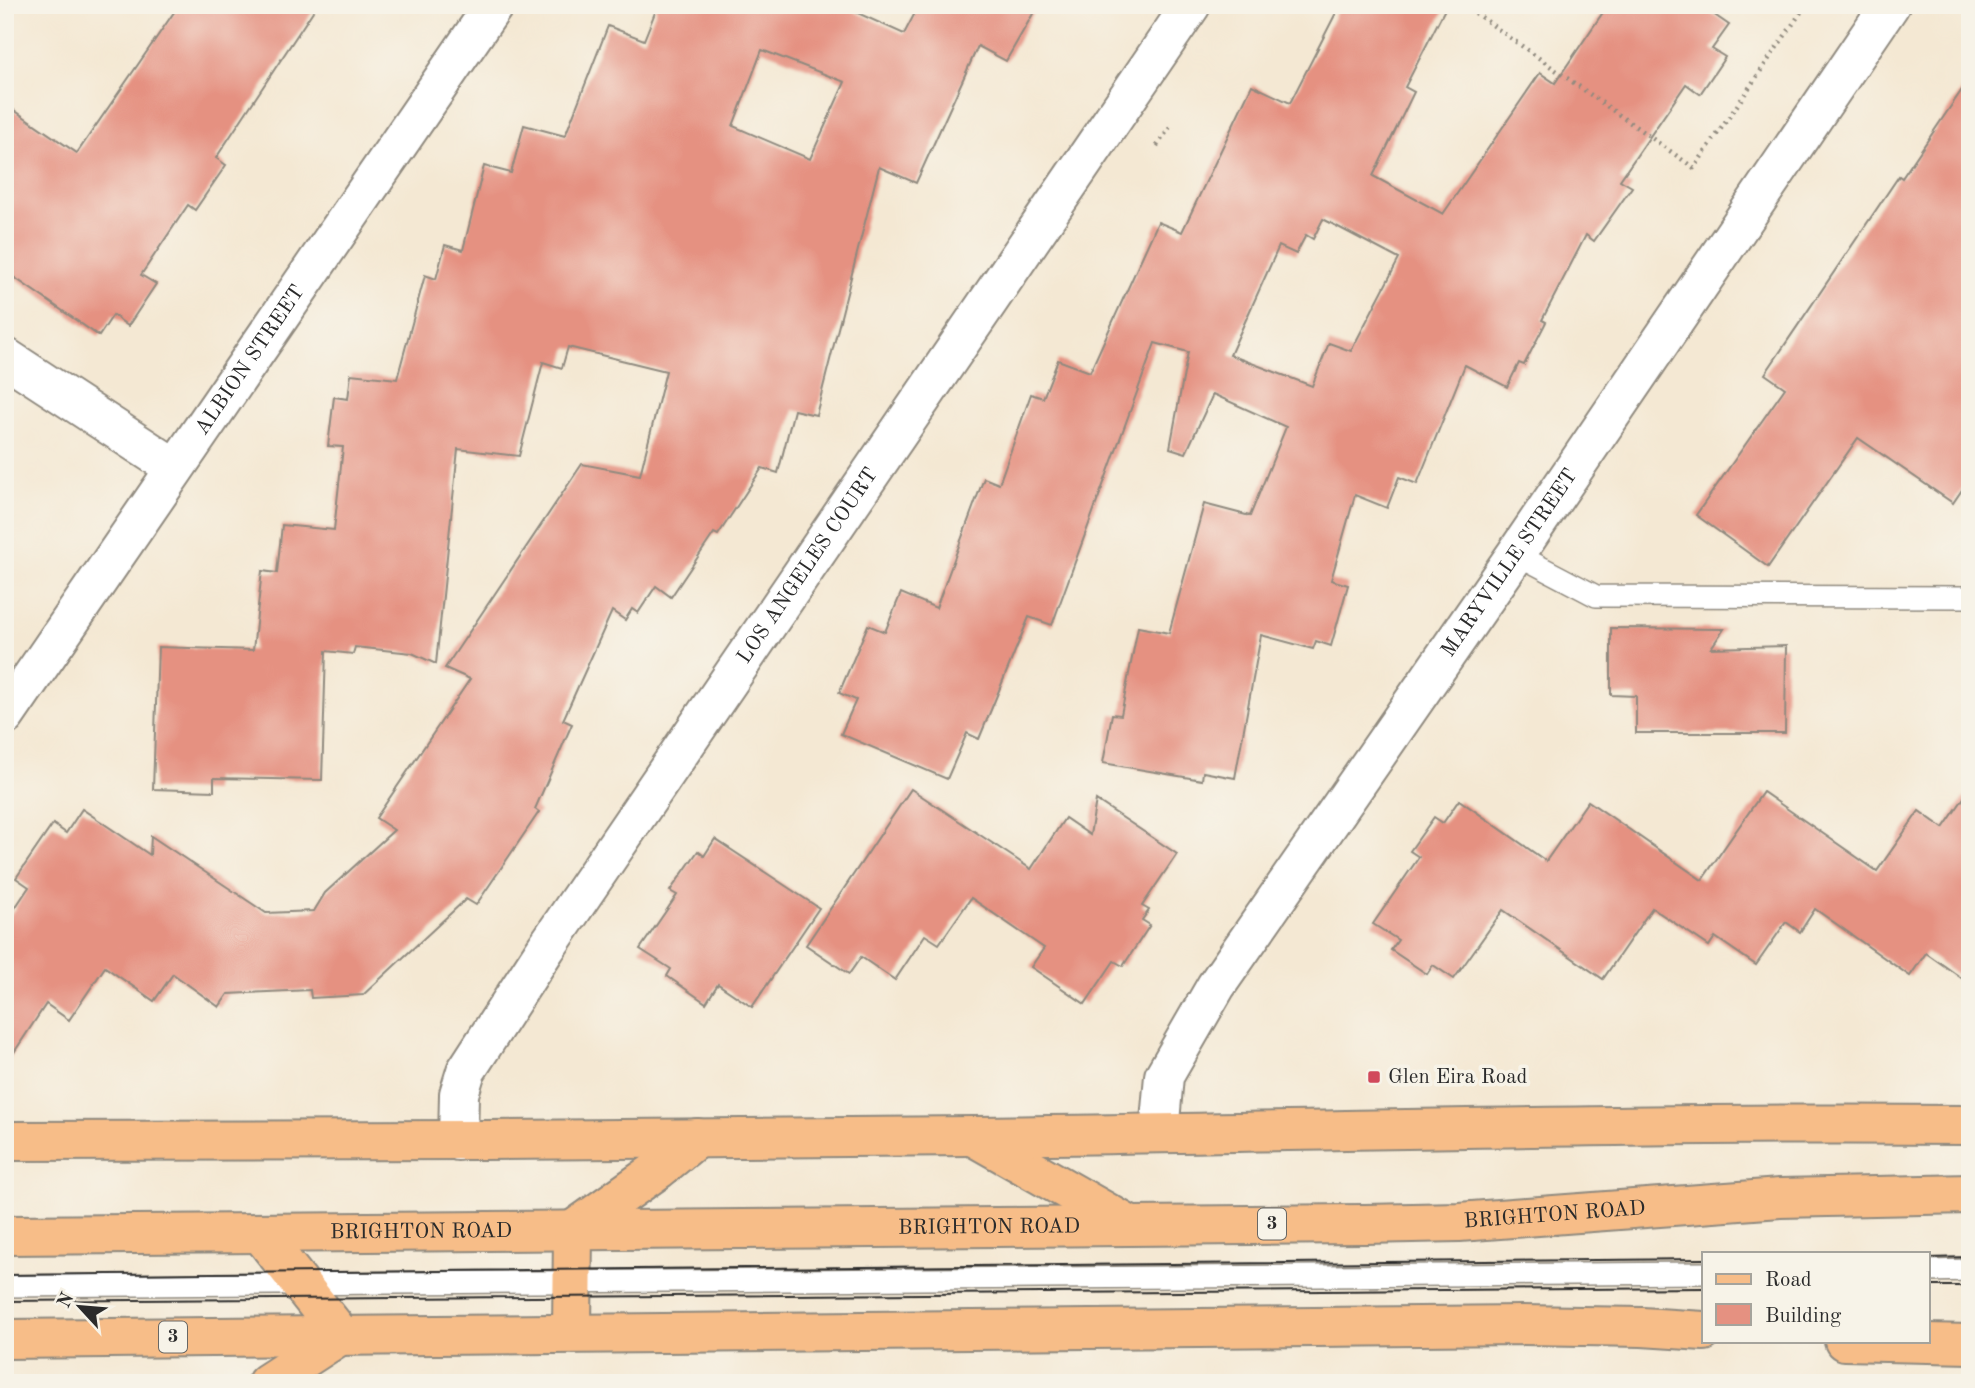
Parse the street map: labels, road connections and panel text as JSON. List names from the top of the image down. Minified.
{"streets":{"main road":["BRIGHTON ROAD","3"],"street":["ALBION STREET","MARYVILLE STREET","LOS ANGELES COURT"]},"places":{"transit":["Glen Eira Road"]},"legend":["Road","Building"],"north":"top left"}
